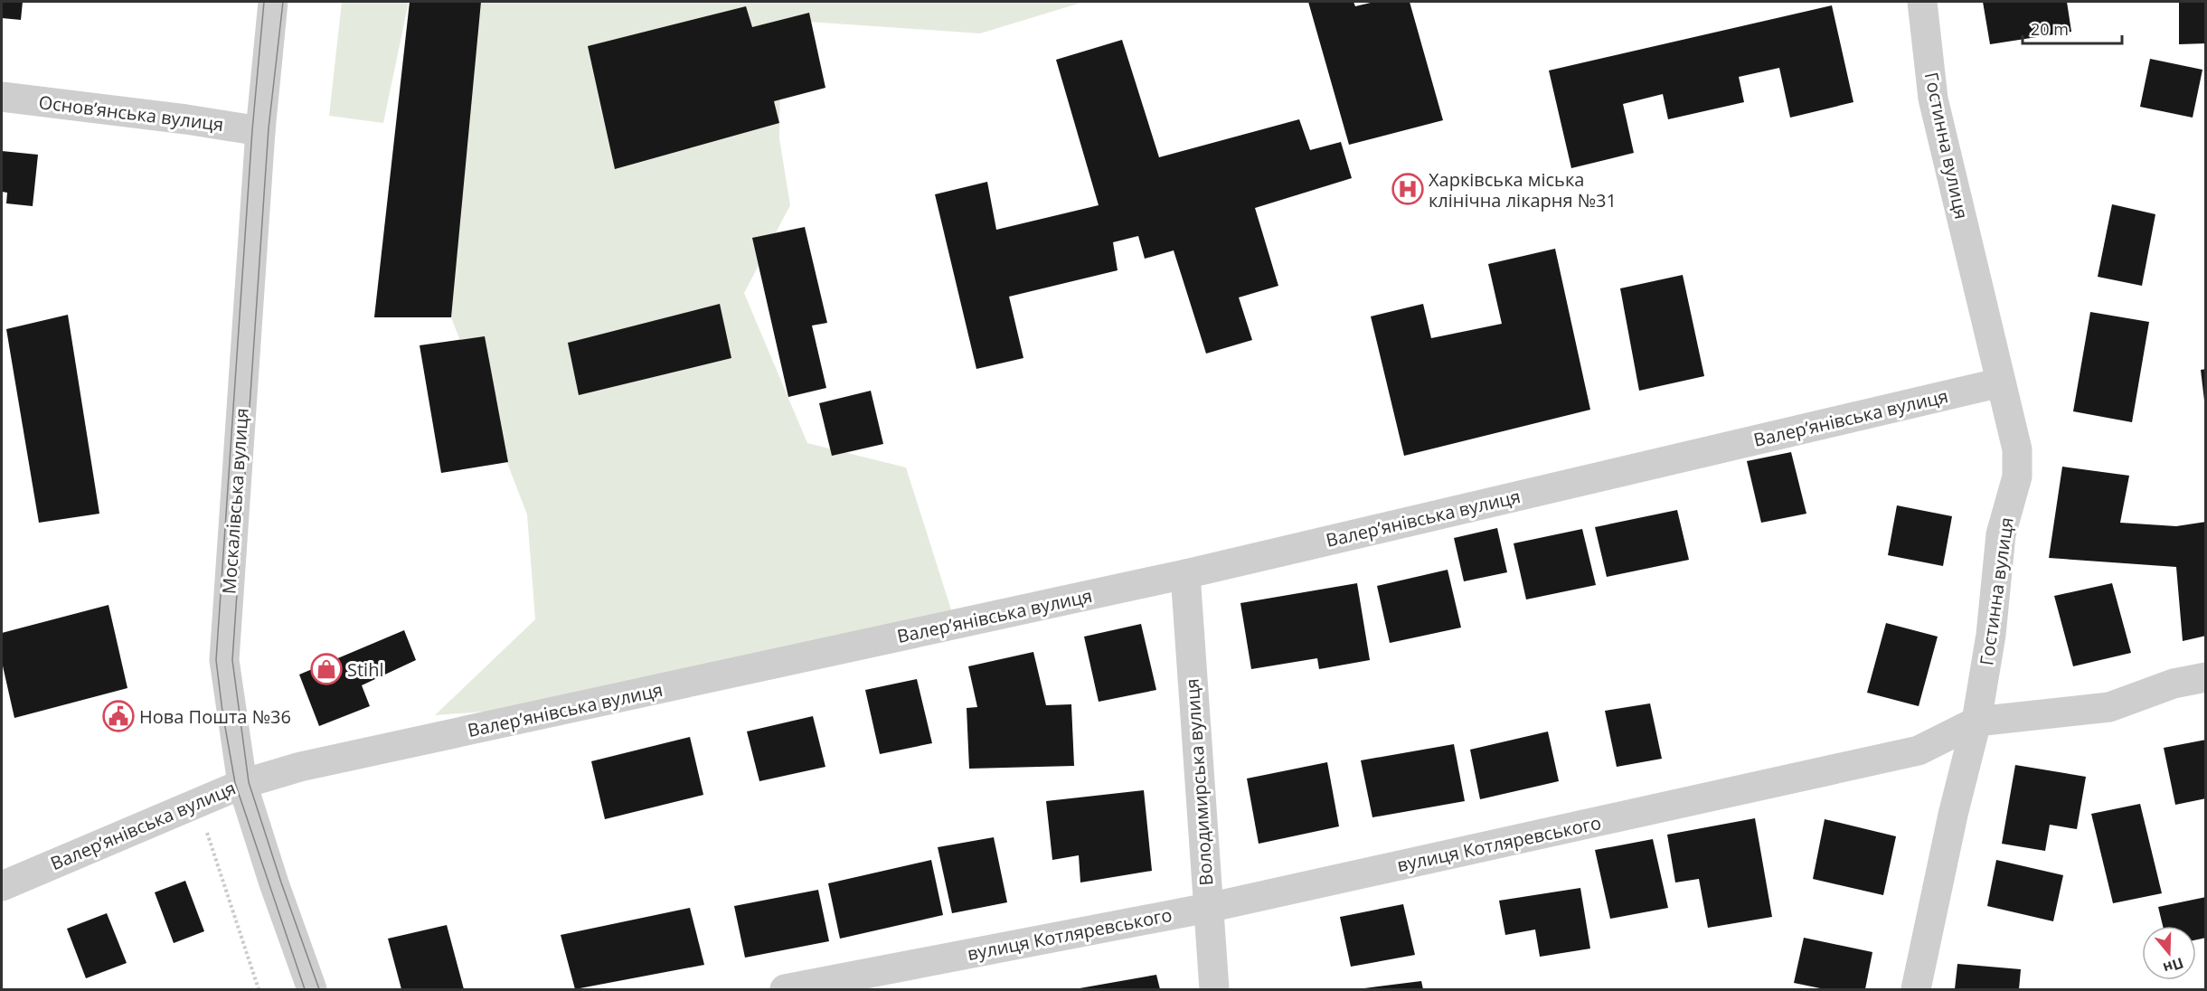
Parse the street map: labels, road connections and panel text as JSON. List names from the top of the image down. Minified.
{"streets":{"street":["Основ’янська вулиця","Гостинна вулиця","Валер’янівська вулиця","Москалівська вулиця","Володимирська вулиця","вулиця Котляревського"]},"crossings":[["Основ’янська вулиця","Москалівська вулиця"],["Гостинна вулиця","Валер’янівська вулиця"],["Гостинна вулиця","вулиця Котляревського"],["Валер’янівська вулиця","Москалівська вулиця"],["Валер’янівська вулиця","Володимирська вулиця"],["Володимирська вулиця","вулиця Котляревського"]],"places":{"hospital":["Харківська міська клінічна лікарня №31"],"shop":["Stihl"],"public building":["Нова Пошта №36"]},"scale_bar":"20 m","north":"bottom"}
